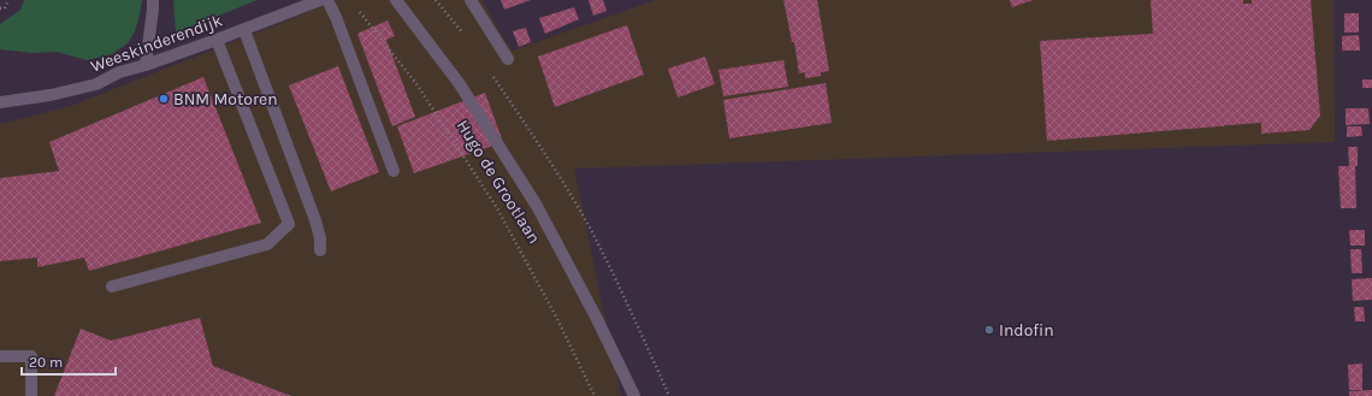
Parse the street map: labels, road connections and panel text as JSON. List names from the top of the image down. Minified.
{"streets":{"main road":["Weeskinderendijk","Hugo de Grootlaan"]},"places":["BNM Motoren","Indofin"],"scale_bar":"20 m"}
